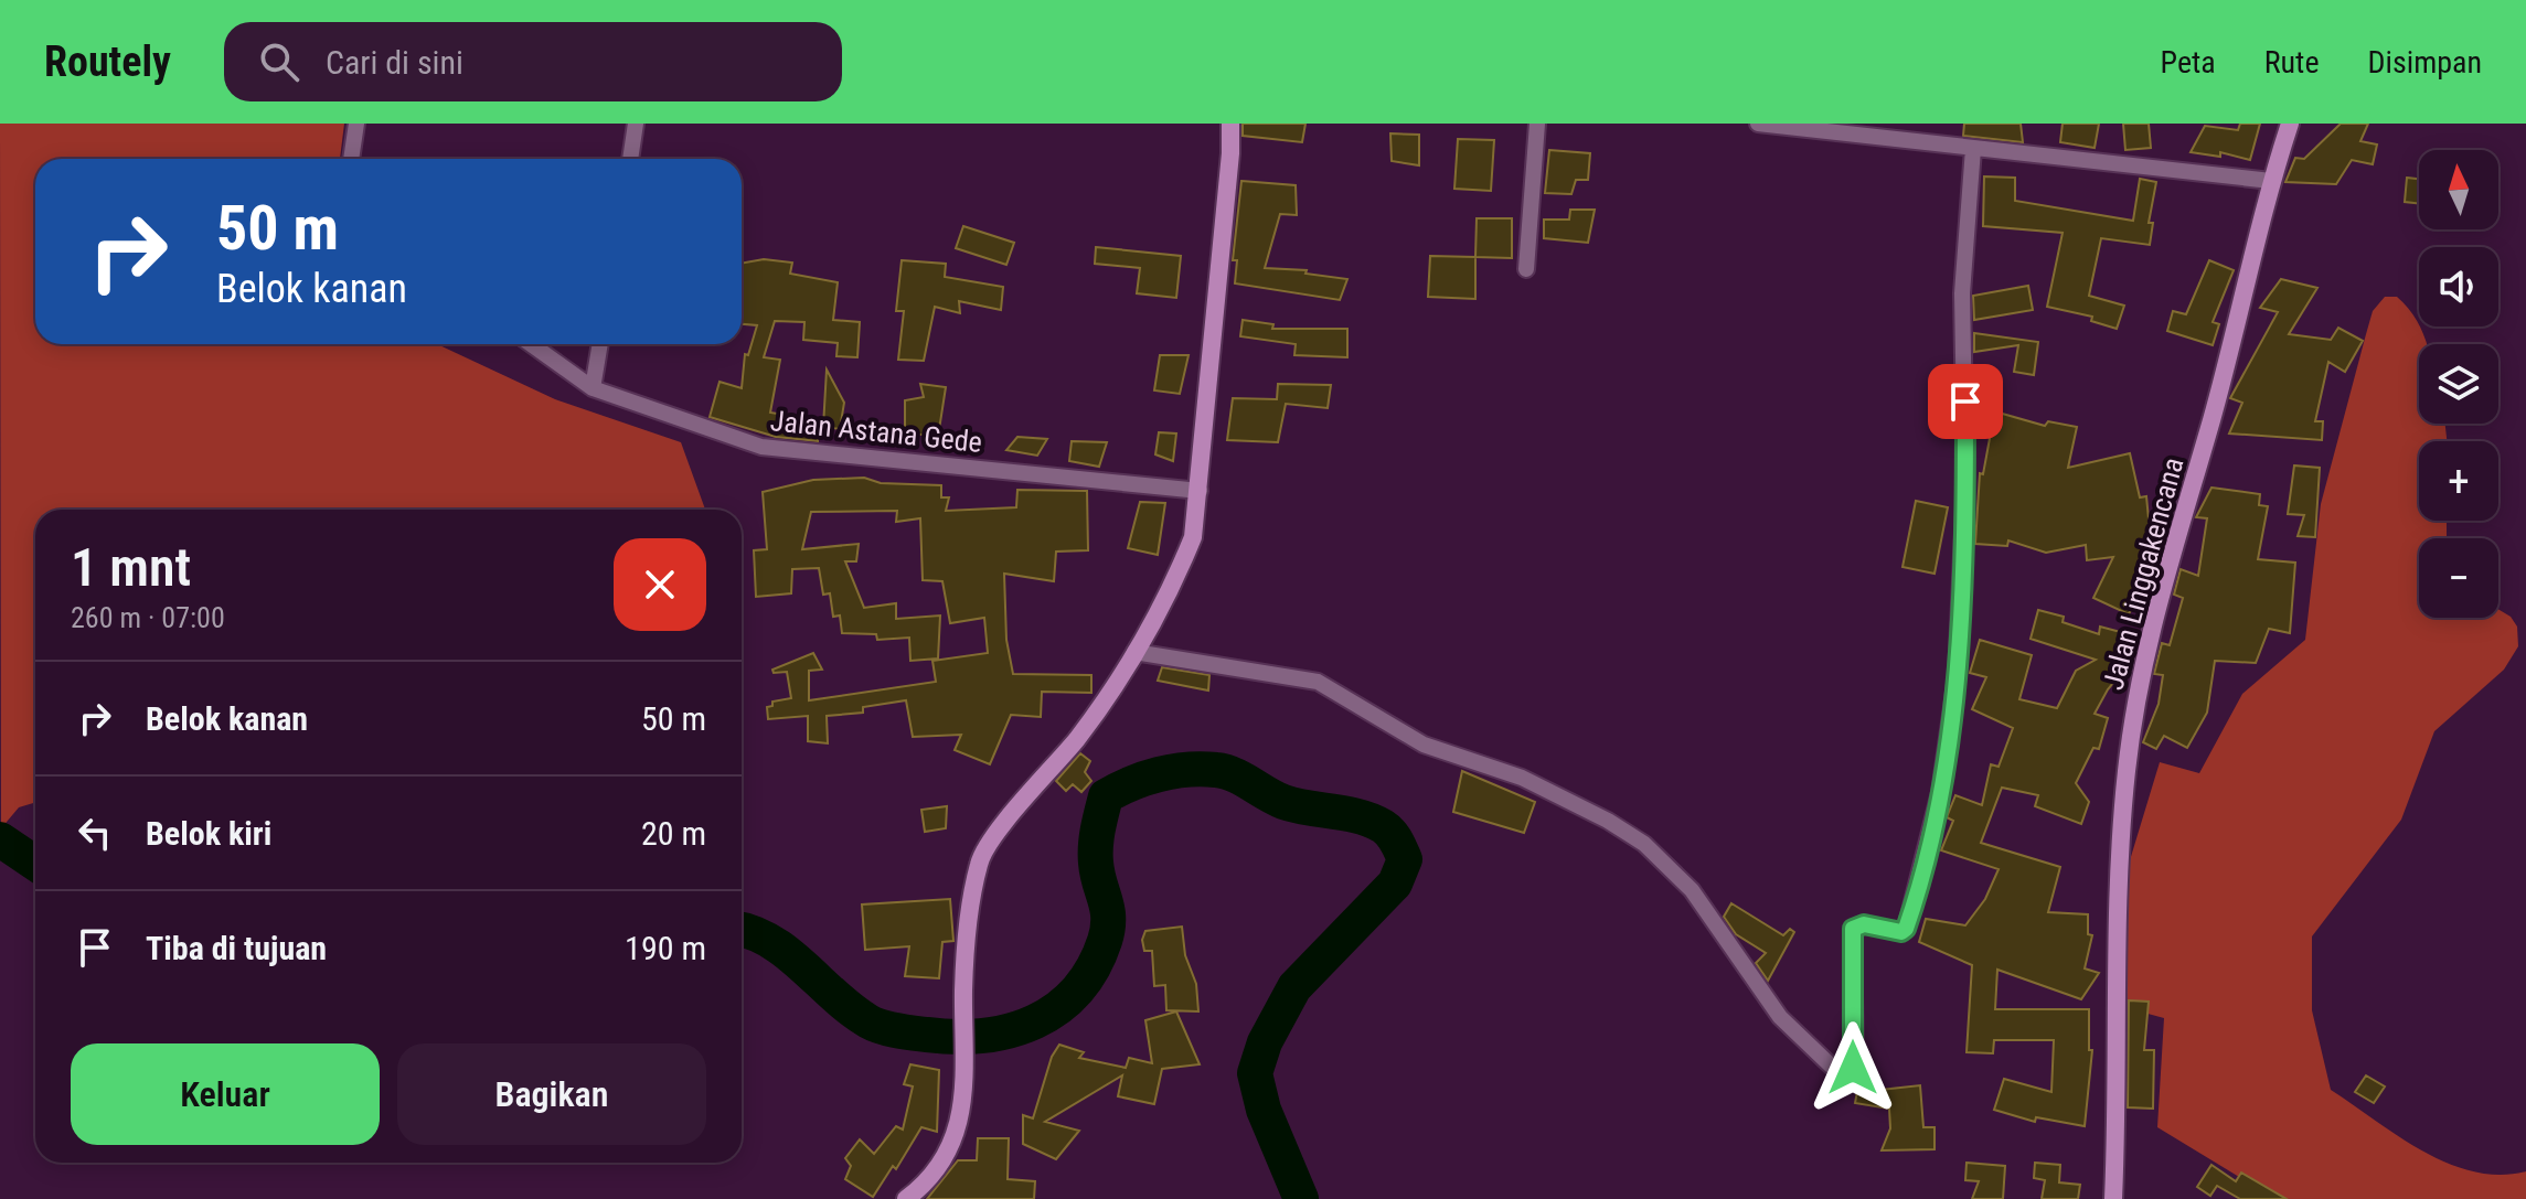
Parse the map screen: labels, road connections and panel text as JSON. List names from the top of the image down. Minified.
{"streets":{"street":["Jalan Astana Gede","Jalan Linggakencana"]},"north":"top","page":{"header":"Routely","search":"Cari di sini","nav":["Peta","Rute","Disimpan"],"map_buttons":["+","−"],"turn":["50 m","Belok kanan"],"heading":["1 mnt","260 m · 07:00"],"list":[{"name":"Belok kanan","value":"50 m"},{"name":"Belok kiri","value":"20 m"},{"name":"Tiba di tujuan","value":"190 m"}],"buttons":["Keluar","Bagikan"]}}
